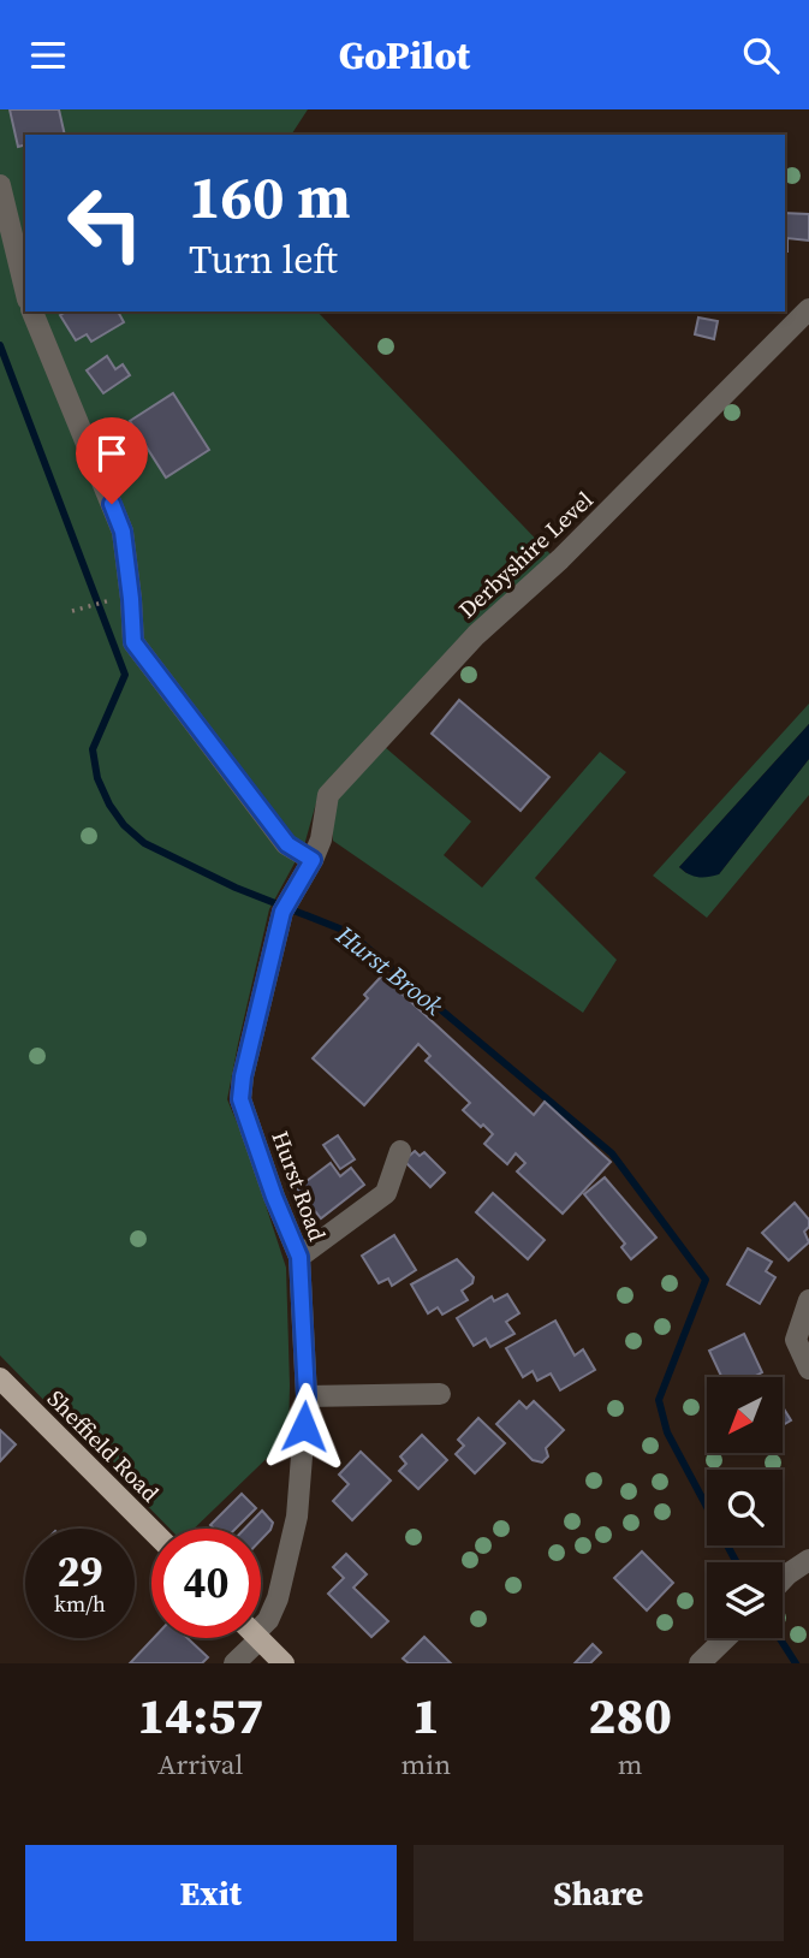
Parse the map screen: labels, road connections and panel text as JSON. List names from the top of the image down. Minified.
{"streets":{"main road":["Sheffield Road"],"street":["Derbyshire Level","Hurst Road"]},"crossings":[["Derbyshire Level","Hurst Road"]],"water":["Hurst Brook"],"north":"bottom left","page":{"header":"GoPilot","turn":["160 m","Turn left"],"speed":"29 km/h","limit":"40","eta":["14:57","Arrival","1","min","280","m"],"buttons":["Exit","Share"]}}
